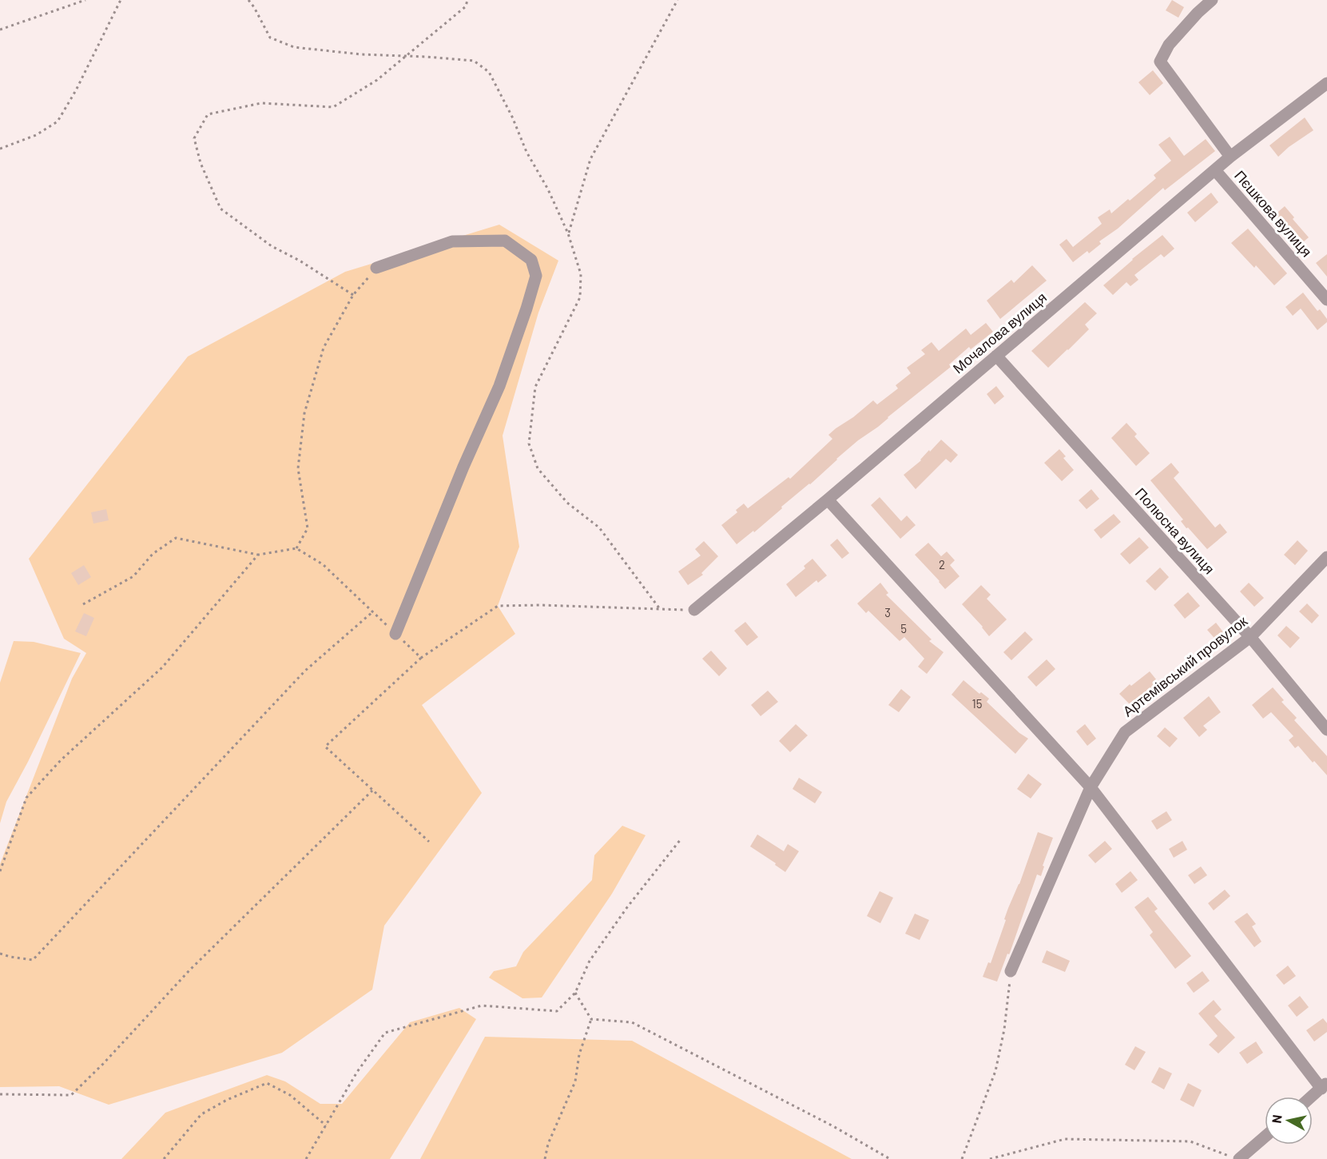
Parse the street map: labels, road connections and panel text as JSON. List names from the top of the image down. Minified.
{"streets":{"street":["Пєшкова вулиця","Мочалова вулиця","Полюсна вулиця","Артемівський провулок"]},"crossings":[["Пєшкова вулиця","Мочалова вулиця"],["Мочалова вулиця","Полюсна вулиця"],["Полюсна вулиця","Артемівський провулок"]],"house_numbers":["2","3","5","15"],"north":"left"}
